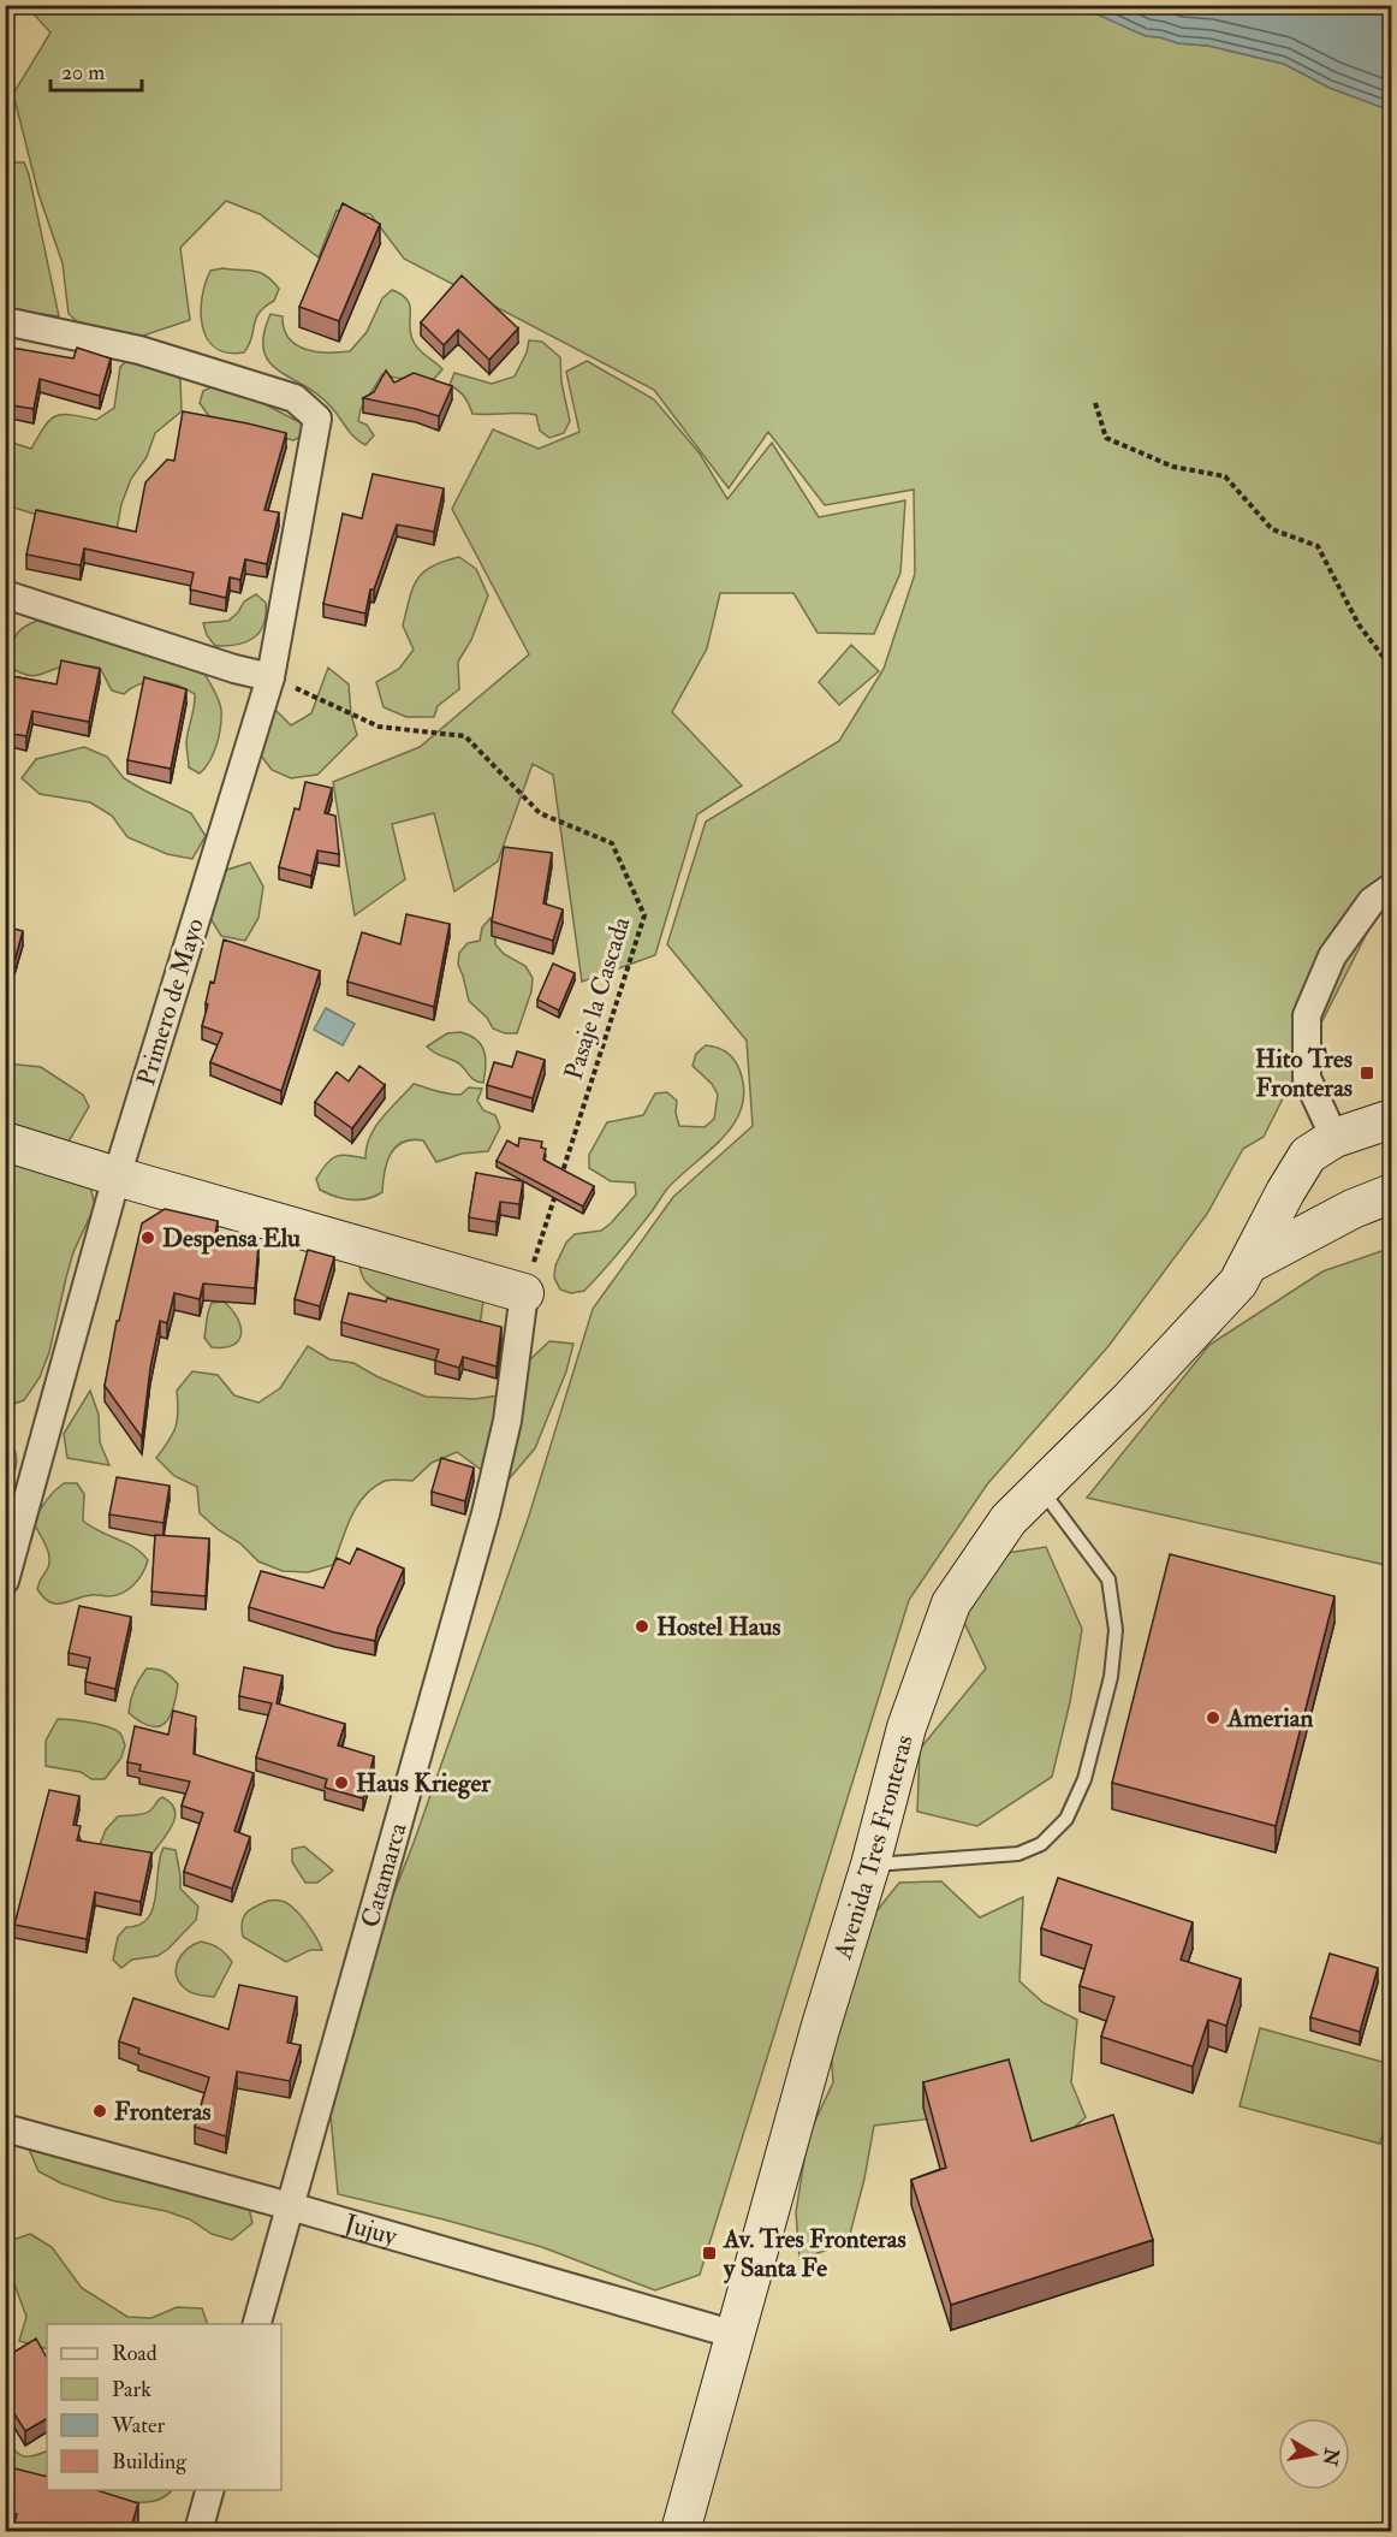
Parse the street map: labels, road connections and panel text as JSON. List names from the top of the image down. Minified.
{"streets":{"main road":["Avenida Tres Fronteras"],"street":["Primero de Mayo","Catamarca","Jujuy"],"path":["Pasaje la Cascada"]},"crossings":[["Pasaje la Cascada","Primero de Mayo"],["Pasaje la Cascada","Catamarca"],["Avenida Tres Fronteras","Jujuy"],["Catamarca","Jujuy"]],"places":{"transit":["Hito Tres Fronteras","Av. Tres Fronteras y Santa Fe"],"other":["Despensa Elu","Hostel Haus","Amerian","Haus Krieger","Fronteras"]},"legend":["Road","Park","Water","Building"],"scale_bar":"20 m","north":"right"}
